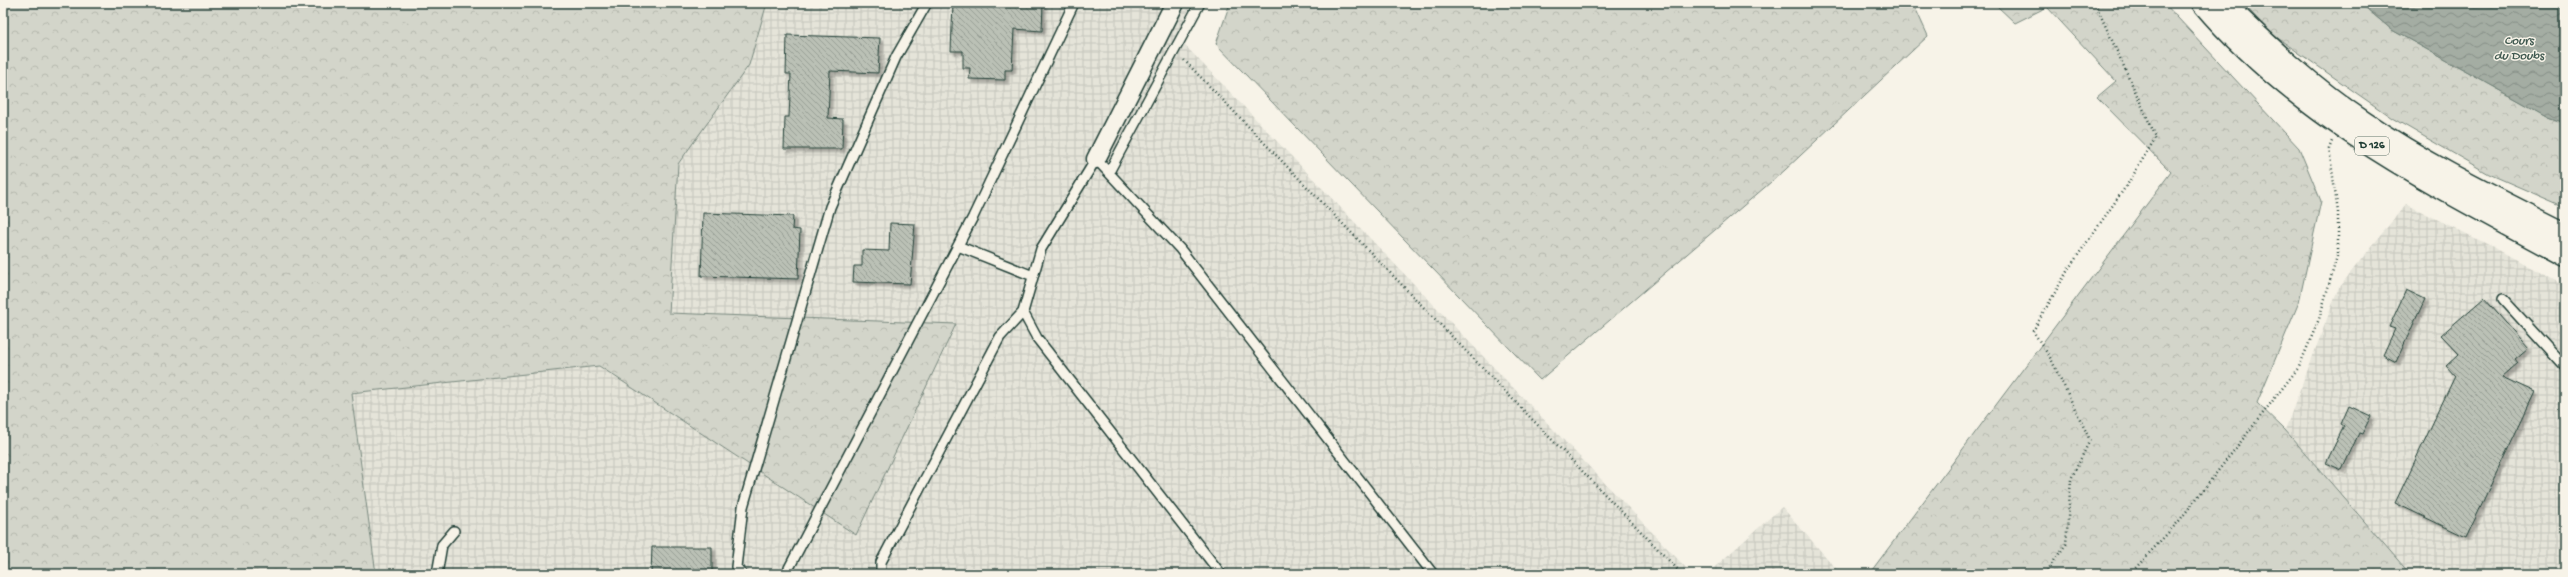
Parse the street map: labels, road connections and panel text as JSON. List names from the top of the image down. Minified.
{"streets":{"main road":["D 126"]},"water":["Cours du Doubs"]}
